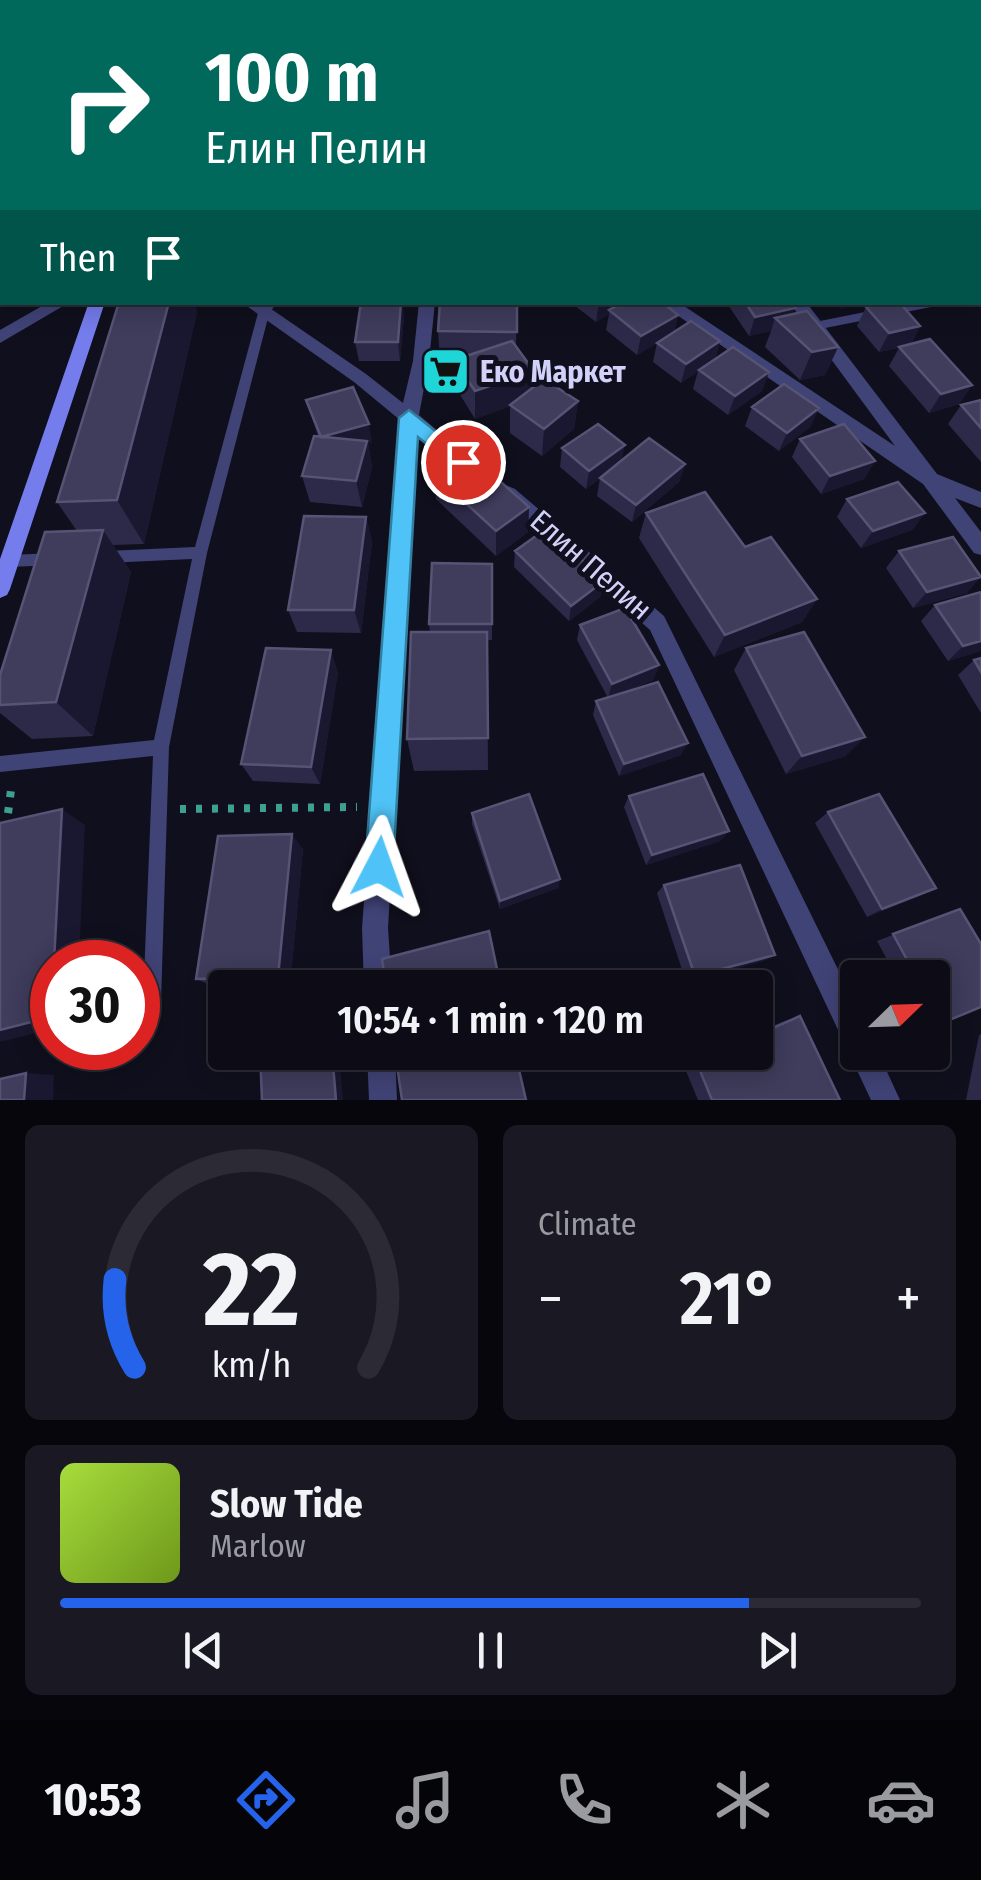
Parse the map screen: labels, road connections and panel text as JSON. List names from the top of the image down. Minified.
{"streets":{"street":["Елин Пелин"]},"places":{"supermarket":["Еко Маркет"]},"north":"top right","page":{"turn":["100 m","Елин Пелин"],"then":"Then","limit":"30","trip":"10:54 · 1 min · 120 m","tile":"Climate","heat":["−","21°","+"],"song":["Slow Tide","Marlow"],"tabs":"10:53","gauge":["22","km/h"]}}
